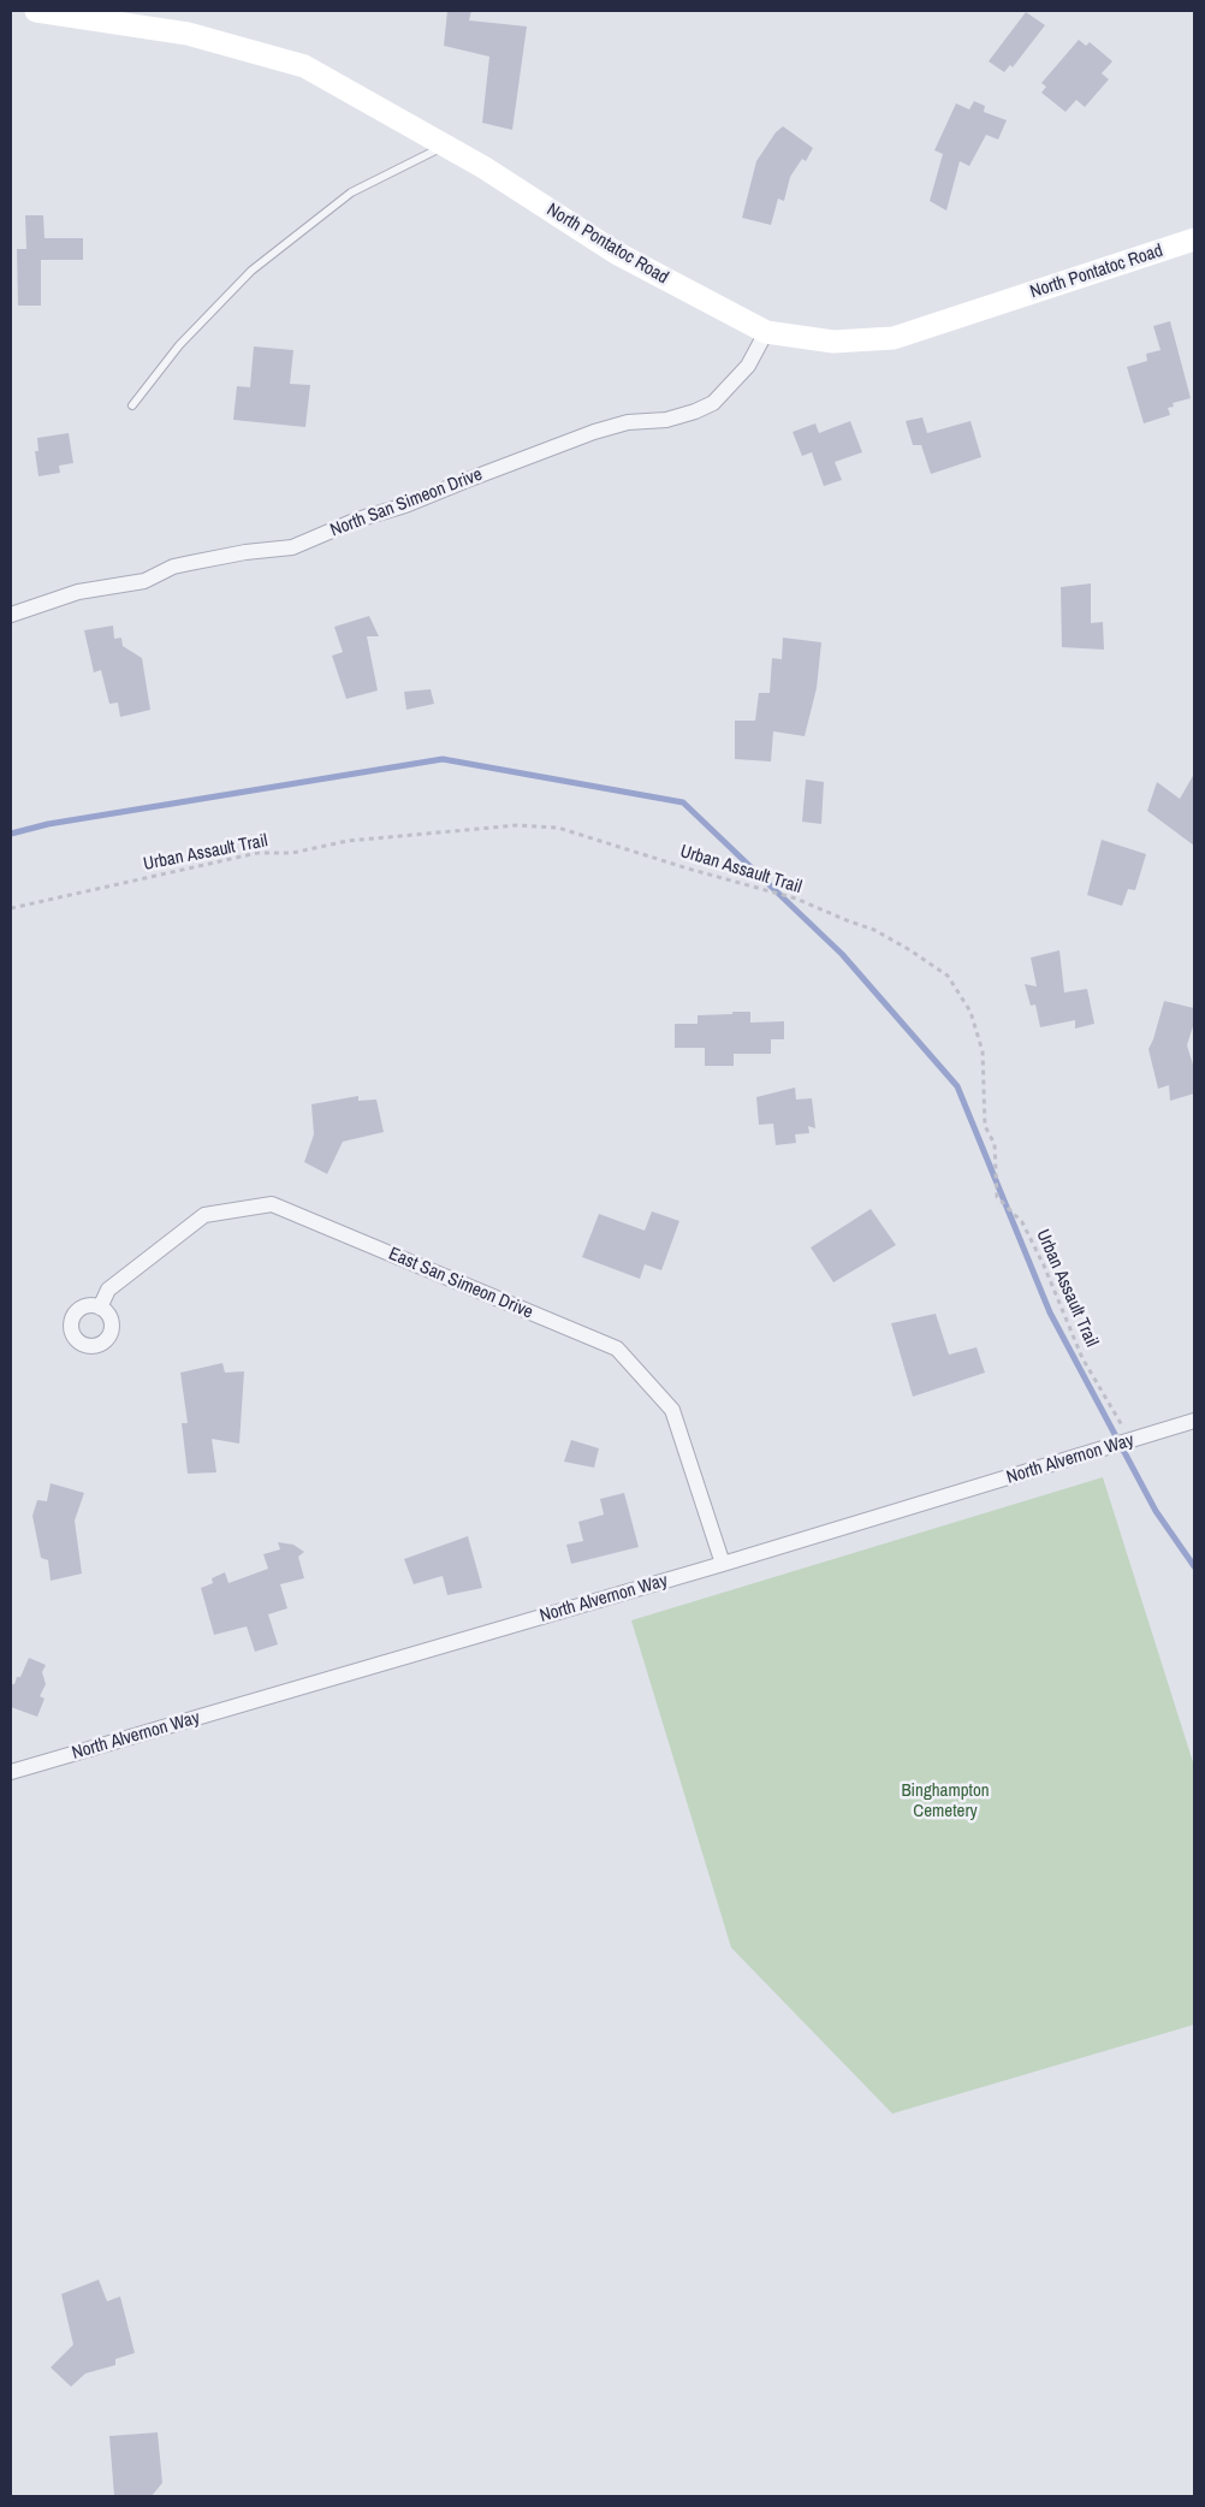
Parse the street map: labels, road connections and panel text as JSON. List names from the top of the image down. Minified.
{"streets":{"street":["North Pontatoc Road","North San Simeon Drive","East San Simeon Drive","North Alvernon Way"],"path":["Urban Assault Trail"]},"crossings":[["North Pontatoc Road","North San Simeon Drive"],["Urban Assault Trail","North Alvernon Way"],["East San Simeon Drive","North Alvernon Way"]],"parks":["Binghampton Cemetery"]}
